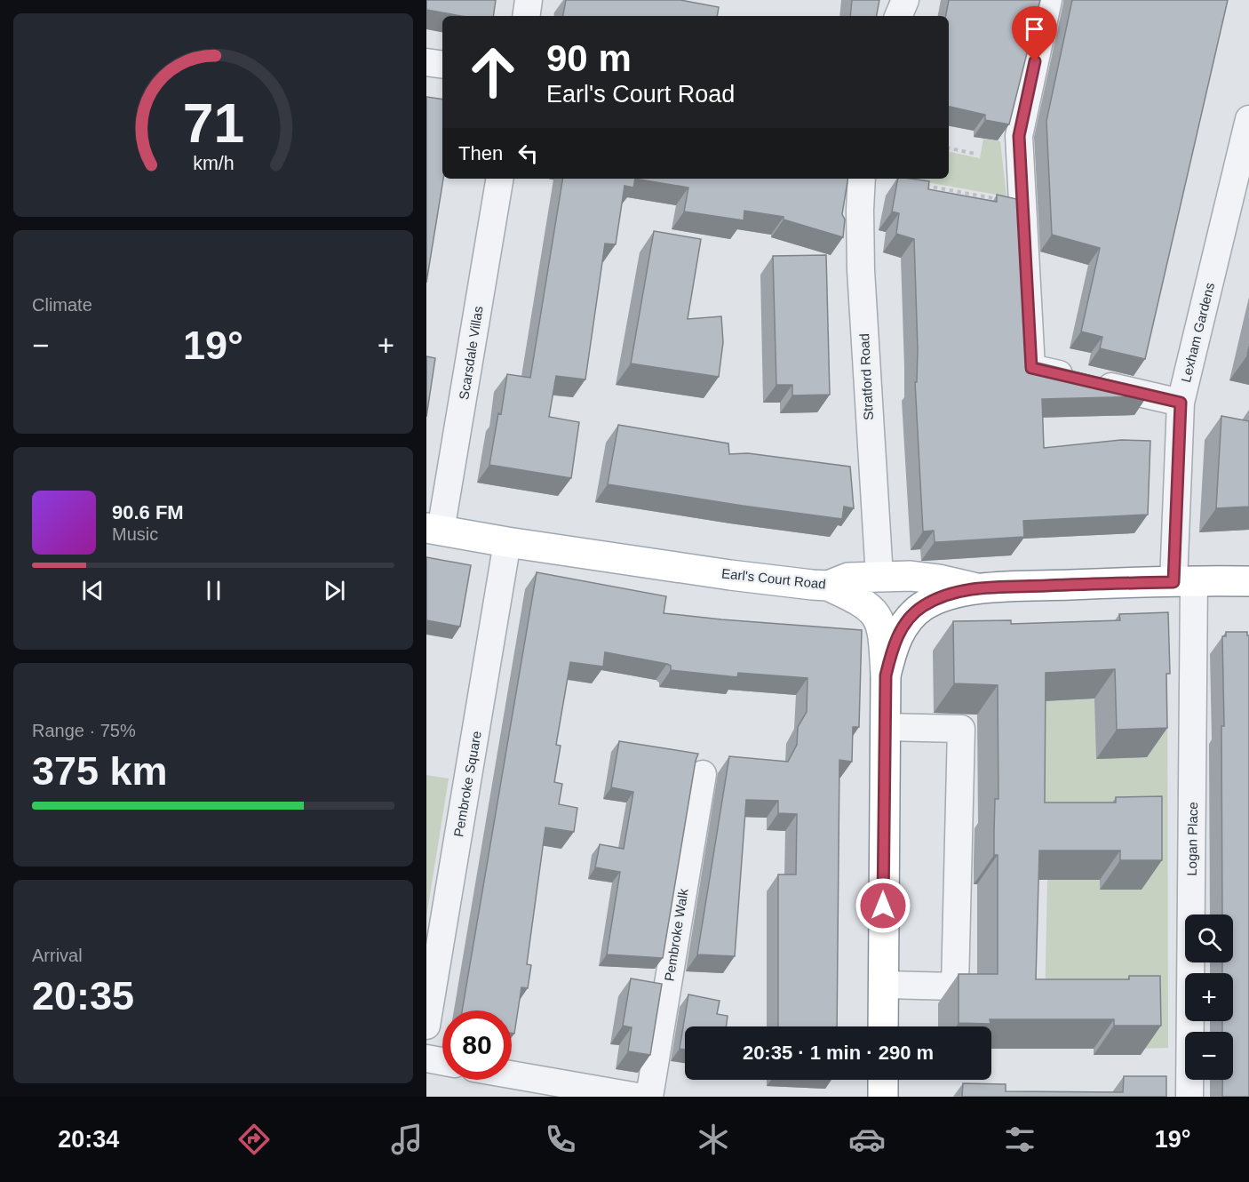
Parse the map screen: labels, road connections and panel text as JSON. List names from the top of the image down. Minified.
{"streets":{"main road":["Earl's Court Road"],"street":["Lexham Gardens","Scarsdale Villas","Stratford Road","Pembroke Square","Logan Place","Pembroke Walk"]},"crossings":[["Lexham Gardens","Earl's Court Road"],["Lexham Gardens","Logan Place"],["Scarsdale Villas","Earl's Court Road"],["Stratford Road","Earl's Court Road"],["Earl's Court Road","Pembroke Square"],["Earl's Court Road","Logan Place"]],"page":{"turn":["90 m","Earl's Court Road"],"then":"Then","tile":["Climate",["Range · 75%","375 km"],["Arrival","20:35"]],"heat":["−","19°","+"],"song":["90.6 FM","Music"],"map_buttons":["+","−"],"limit":"80","trip":"20:35 · 1 min · 290 m","tabs":["20:34","19°"],"gauge":["71","km/h"]}}
